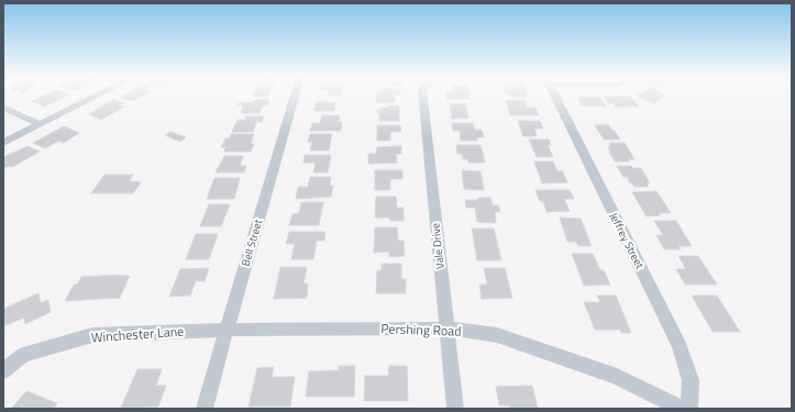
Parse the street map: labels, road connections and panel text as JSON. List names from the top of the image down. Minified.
{"streets":{"street":["Jeffrey Street","Bell Street","Vale Drive","Pershing Road","Winchester Lane"]},"crossings":[["Bell Street","Pershing Road"],["Bell Street","Winchester Lane"],["Vale Drive","Pershing Road"],["Pershing Road","Winchester Lane"]]}
